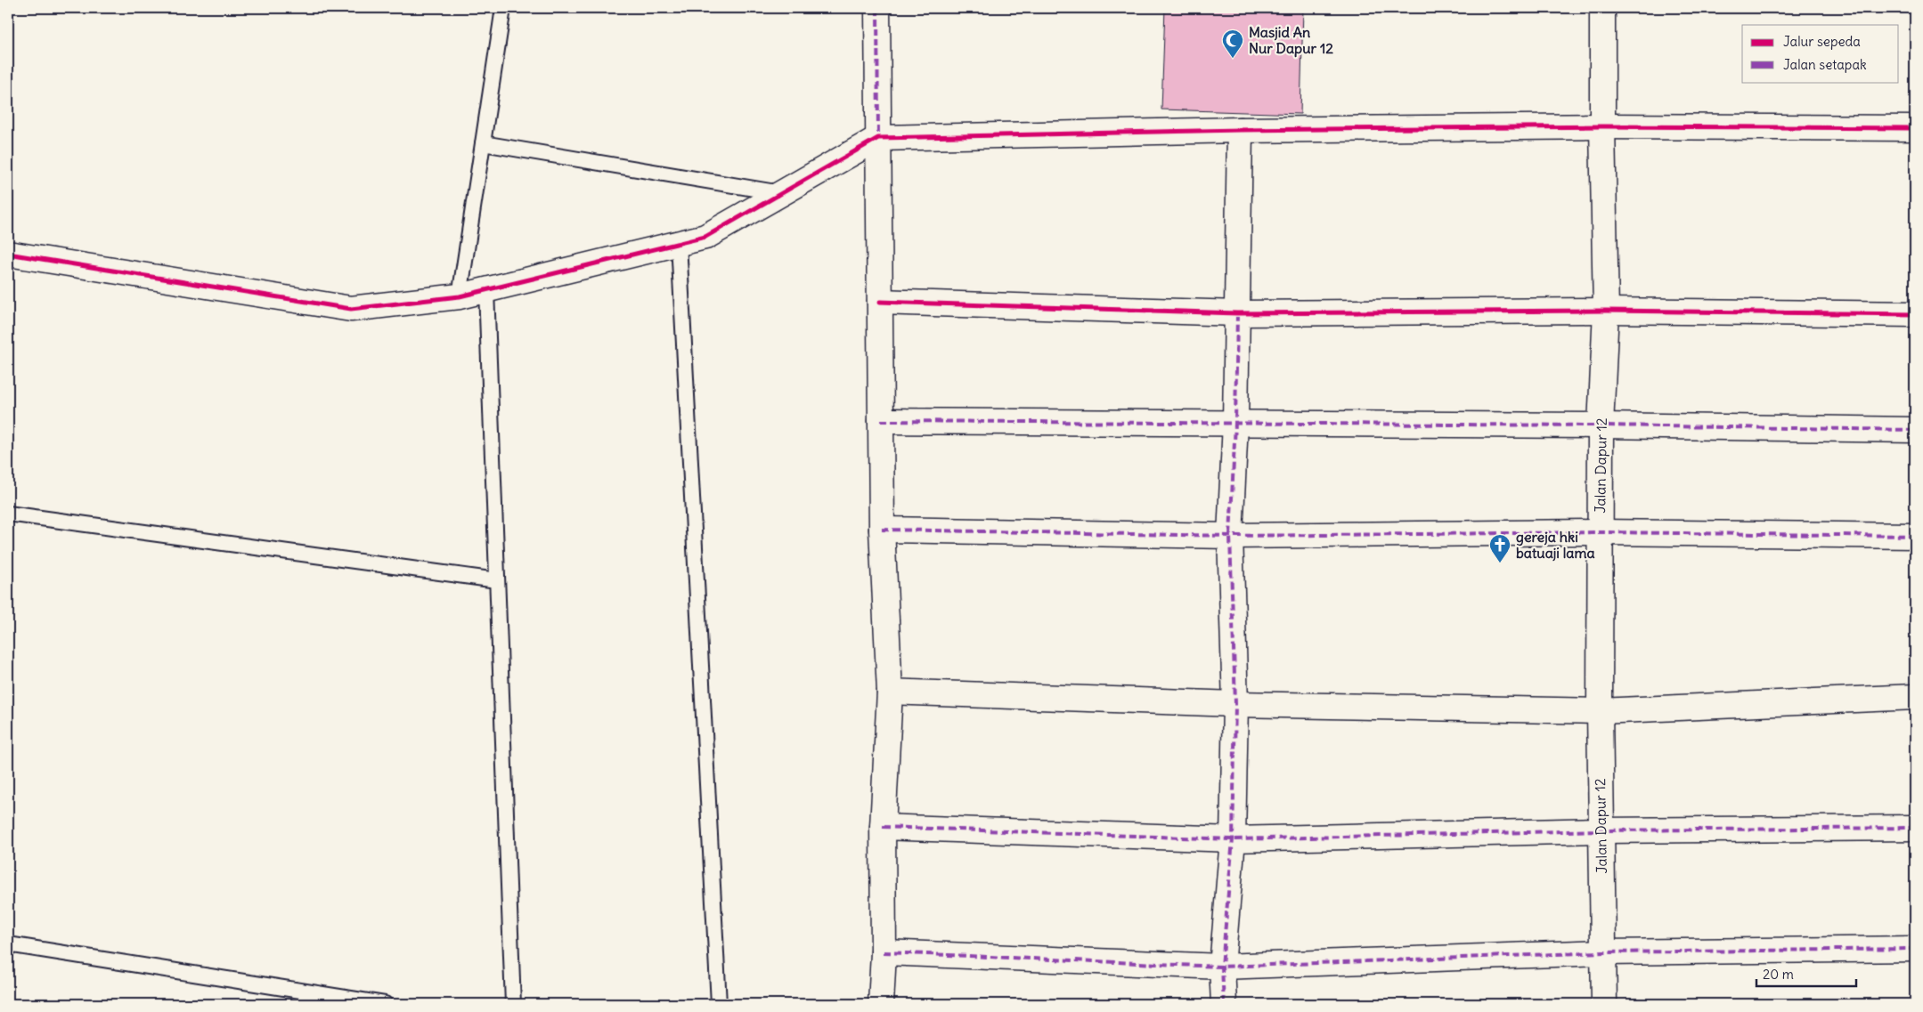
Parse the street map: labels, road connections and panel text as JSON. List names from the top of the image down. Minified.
{"streets":{"street":["Jalan Dapur 12"]},"places":{"mosque":["Masjid An Nur Dapur 12"],"church":["gereja hki batuaji lama"]},"legend":["Jalur sepeda","Jalan setapak"],"scale_bar":"20 m"}
